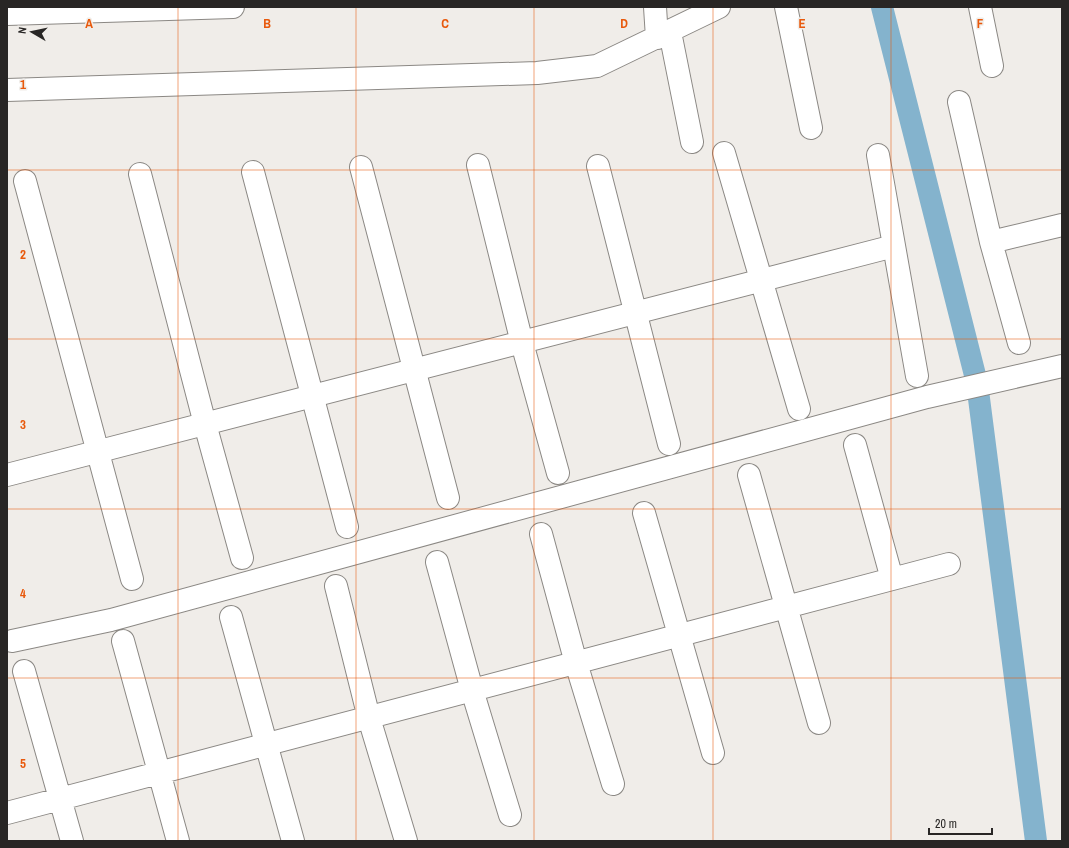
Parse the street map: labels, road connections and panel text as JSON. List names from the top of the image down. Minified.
{"scale_bar":"20 m","north":"left","grid":{"columns":["A","B","C","D","E","F"],"rows":["1","2","3","4","5"]}}
